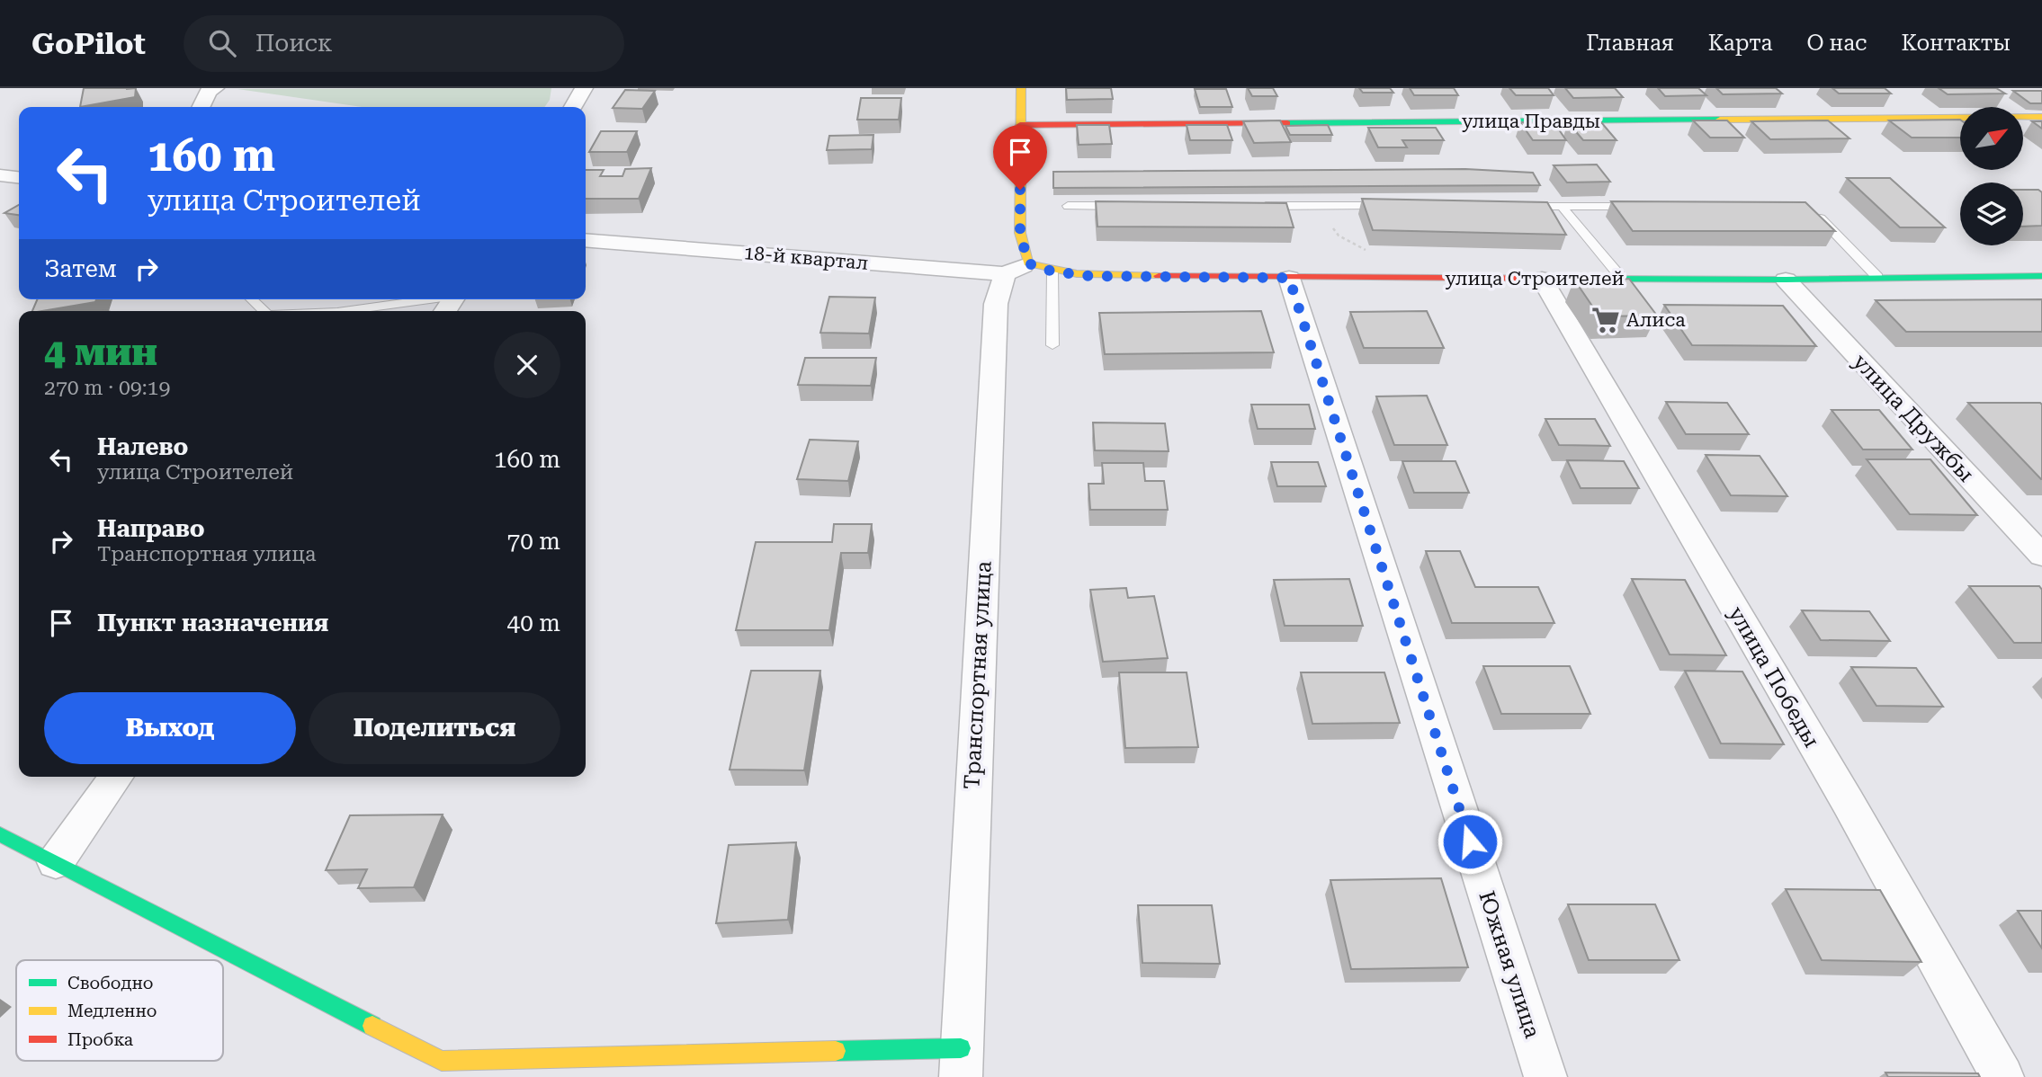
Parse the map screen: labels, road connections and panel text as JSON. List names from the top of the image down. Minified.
{"streets":{"street":["улица Правды","18-й квартал","улица Строителей","улица Дружбы","Транспортная улица","улица Победы","Южная улица"]},"crossings":[["18-й квартал","улица Строителей"],["18-й квартал","Транспортная улица"],["улица Строителей","улица Дружбы"],["улица Строителей","Транспортная улица"],["улица Строителей","улица Победы"],["улица Строителей","Южная улица"]],"places":{"supermarket":["Алиса"]},"legend":["Свободно","Медленно","Пробка"],"north":"top right","page":{"header":"GoPilot","search":"Поиск","nav":["Главная","Карта","О нас","Контакты"],"turn":["160 m","улица Строителей"],"then":"Затем","heading":["4 мин","270 m · 09:19"],"list":[{"name":"Налево","note":"улица Строителей","value":"160 m"},{"name":"Направо","note":"Транспортная улица","value":"70 m"},{"name":"Пункт назначения","value":"40 m"}],"buttons":["Выход","Поделиться"]}}
